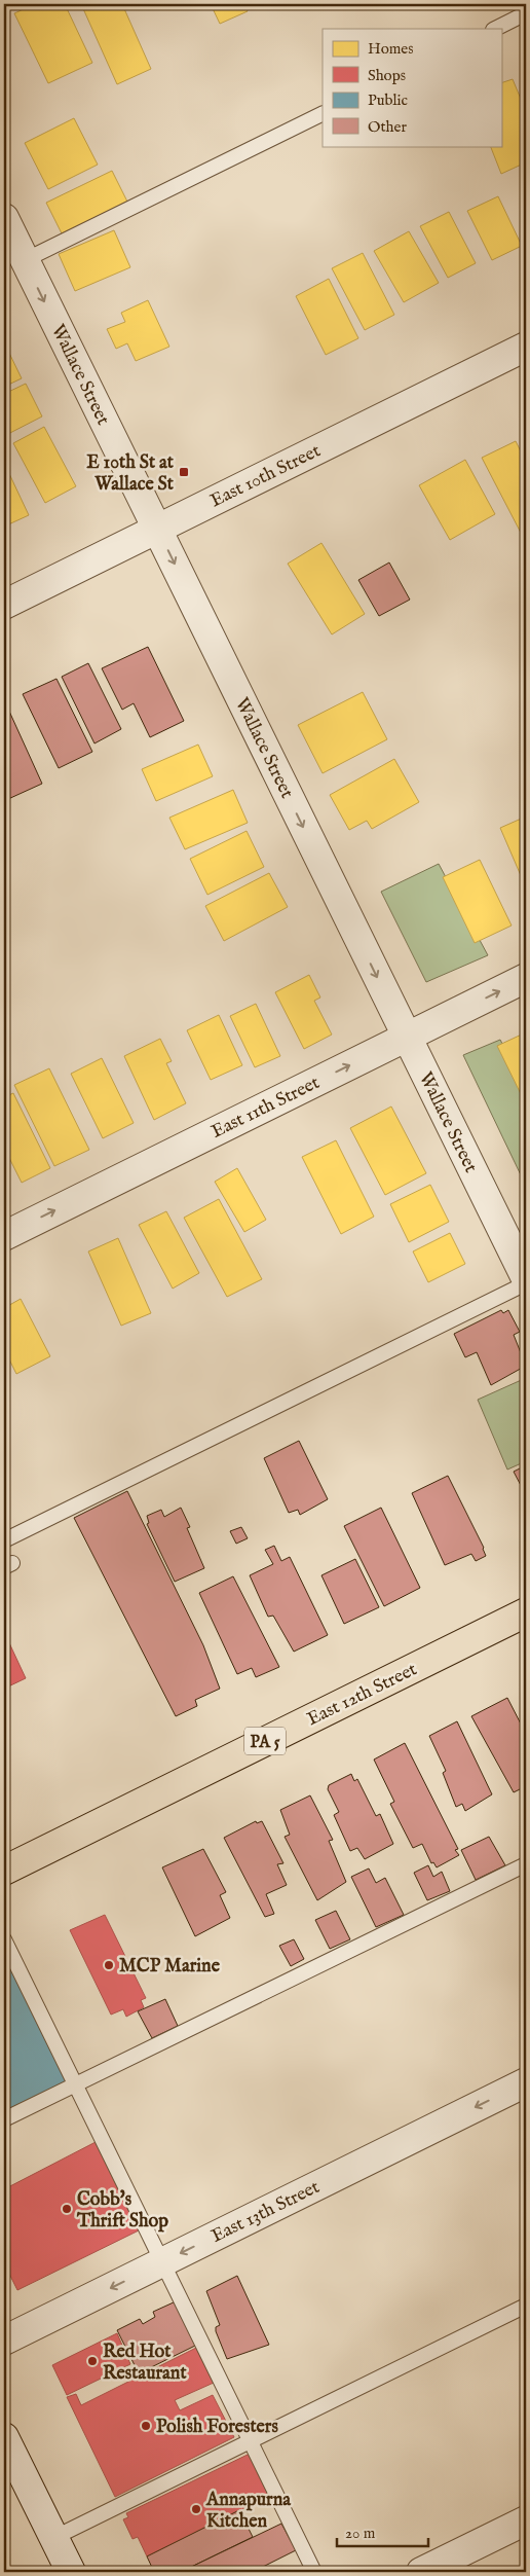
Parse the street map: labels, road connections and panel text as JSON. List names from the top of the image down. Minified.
{"streets":{"main road":["East 12th Street","PA 5"],"street":["Wallace Street","East 10th Street","East 11th Street","East 13th Street"]},"crossings":[["Wallace Street","East 10th Street"],["Wallace Street","East 11th Street"]],"one_way":["Wallace Street","East 11th Street","East 13th Street"],"places":{"transit":["E 10th St at Wallace St"],"other":["MCP Marine","Cobb's Thrift Shop","Red Hot Restaurant","Polish Foresters","Annapurna Kitchen"]},"legend":["Homes","Shops","Public","Other"],"scale_bar":"20 m"}
